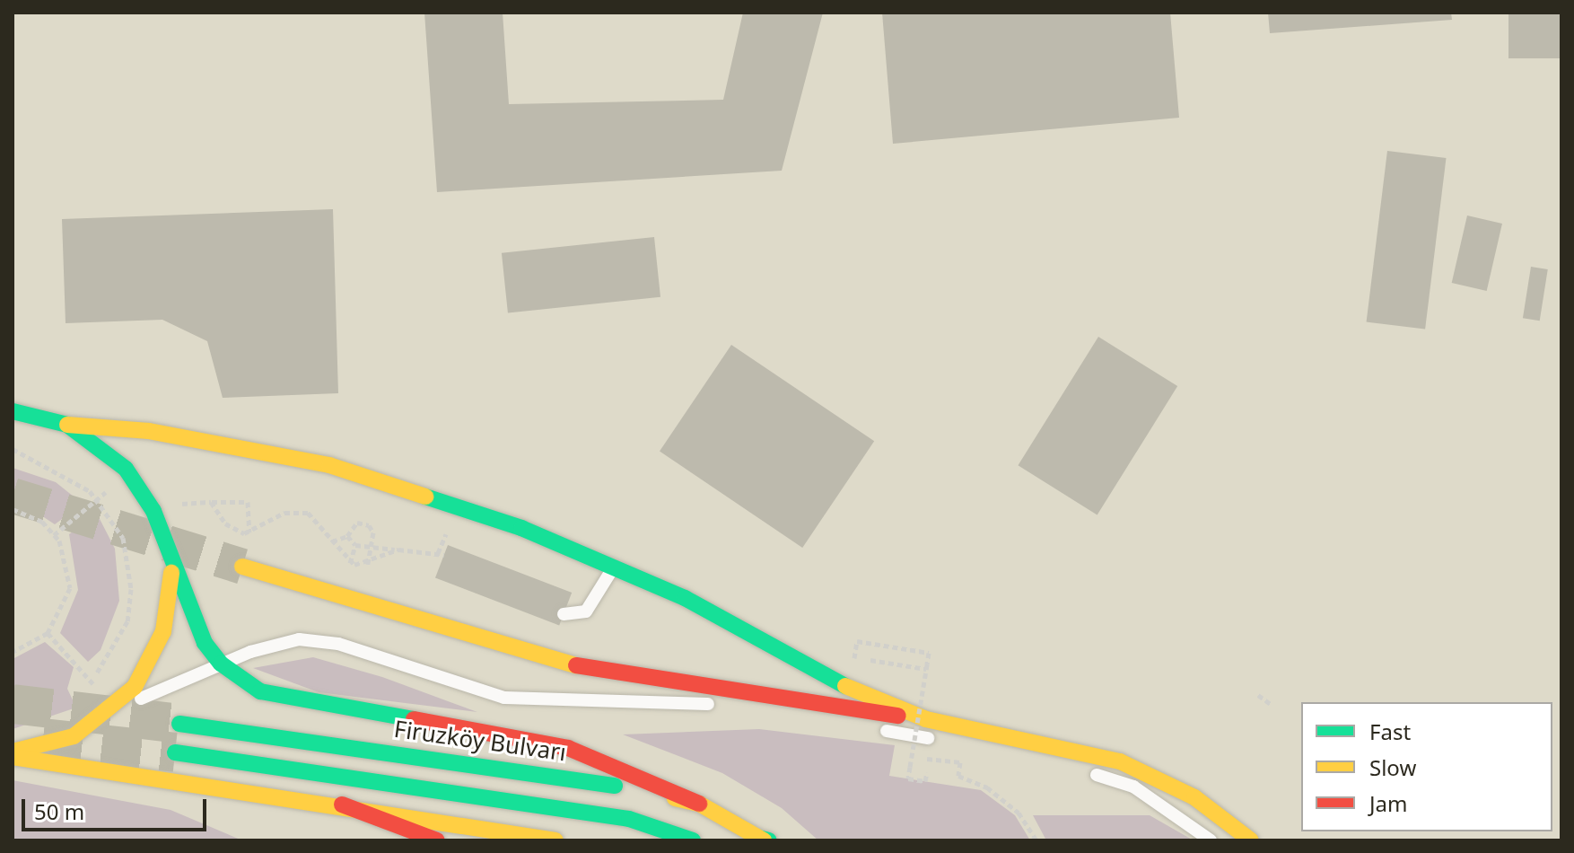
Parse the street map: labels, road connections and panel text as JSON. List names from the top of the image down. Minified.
{"streets":{"main road":["Firuzköy Bulvarı"]},"legend":["Fast","Slow","Jam"],"scale_bar":"50 m"}
